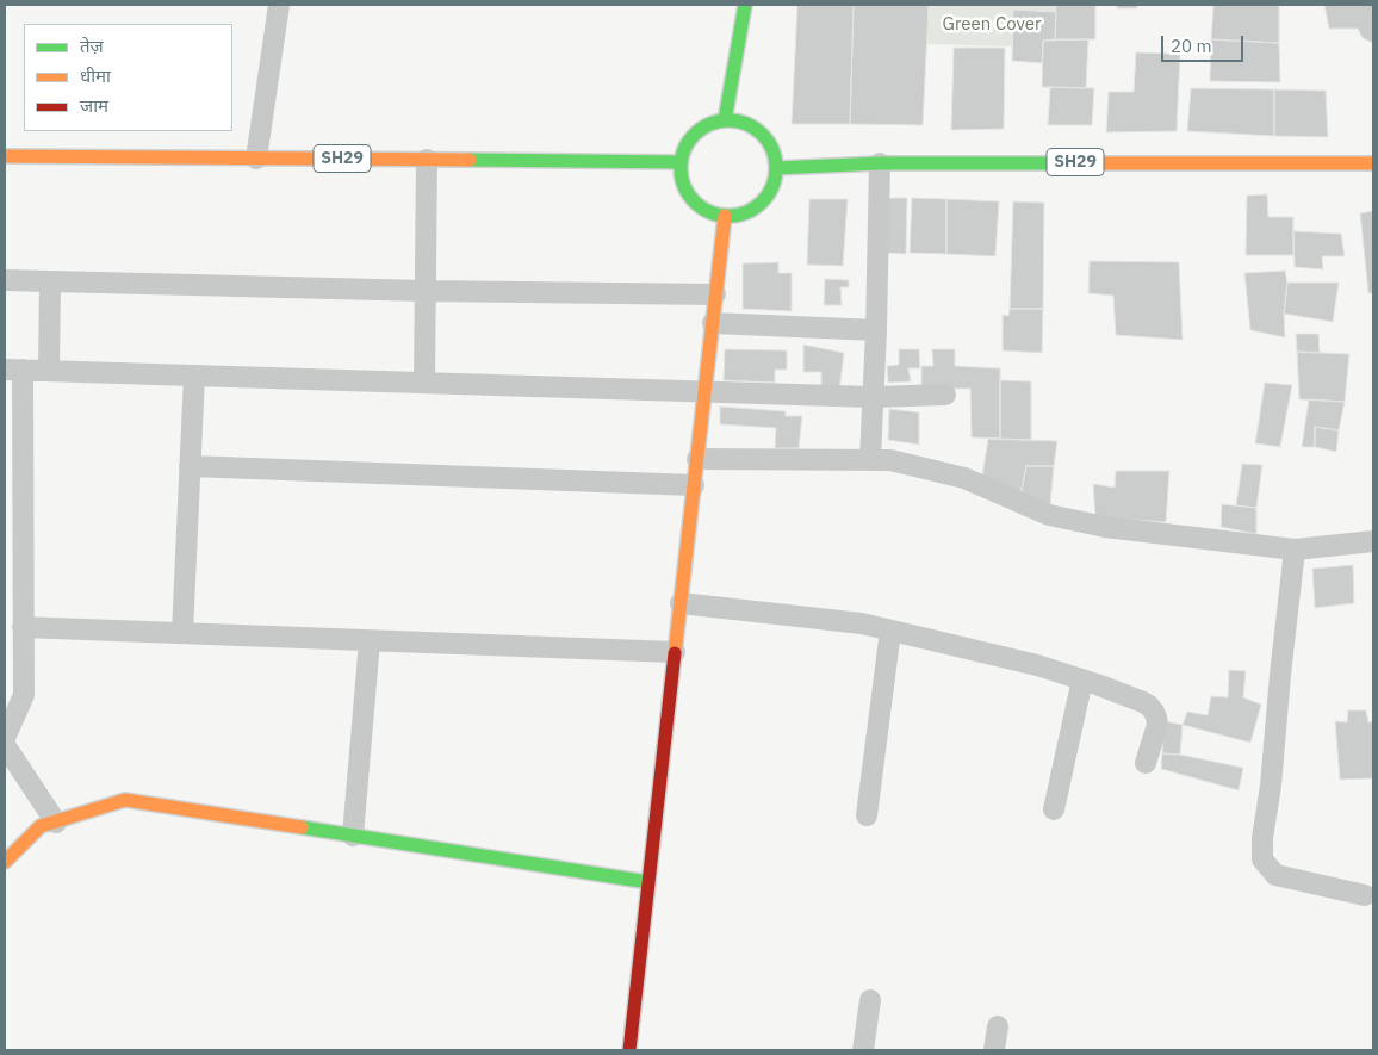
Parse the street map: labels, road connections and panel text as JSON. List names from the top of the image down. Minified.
{"streets":{"street":["SH29"]},"parks":["Green Cover"],"legend":["तेज़","धीमा","जाम"],"scale_bar":"20 m"}
